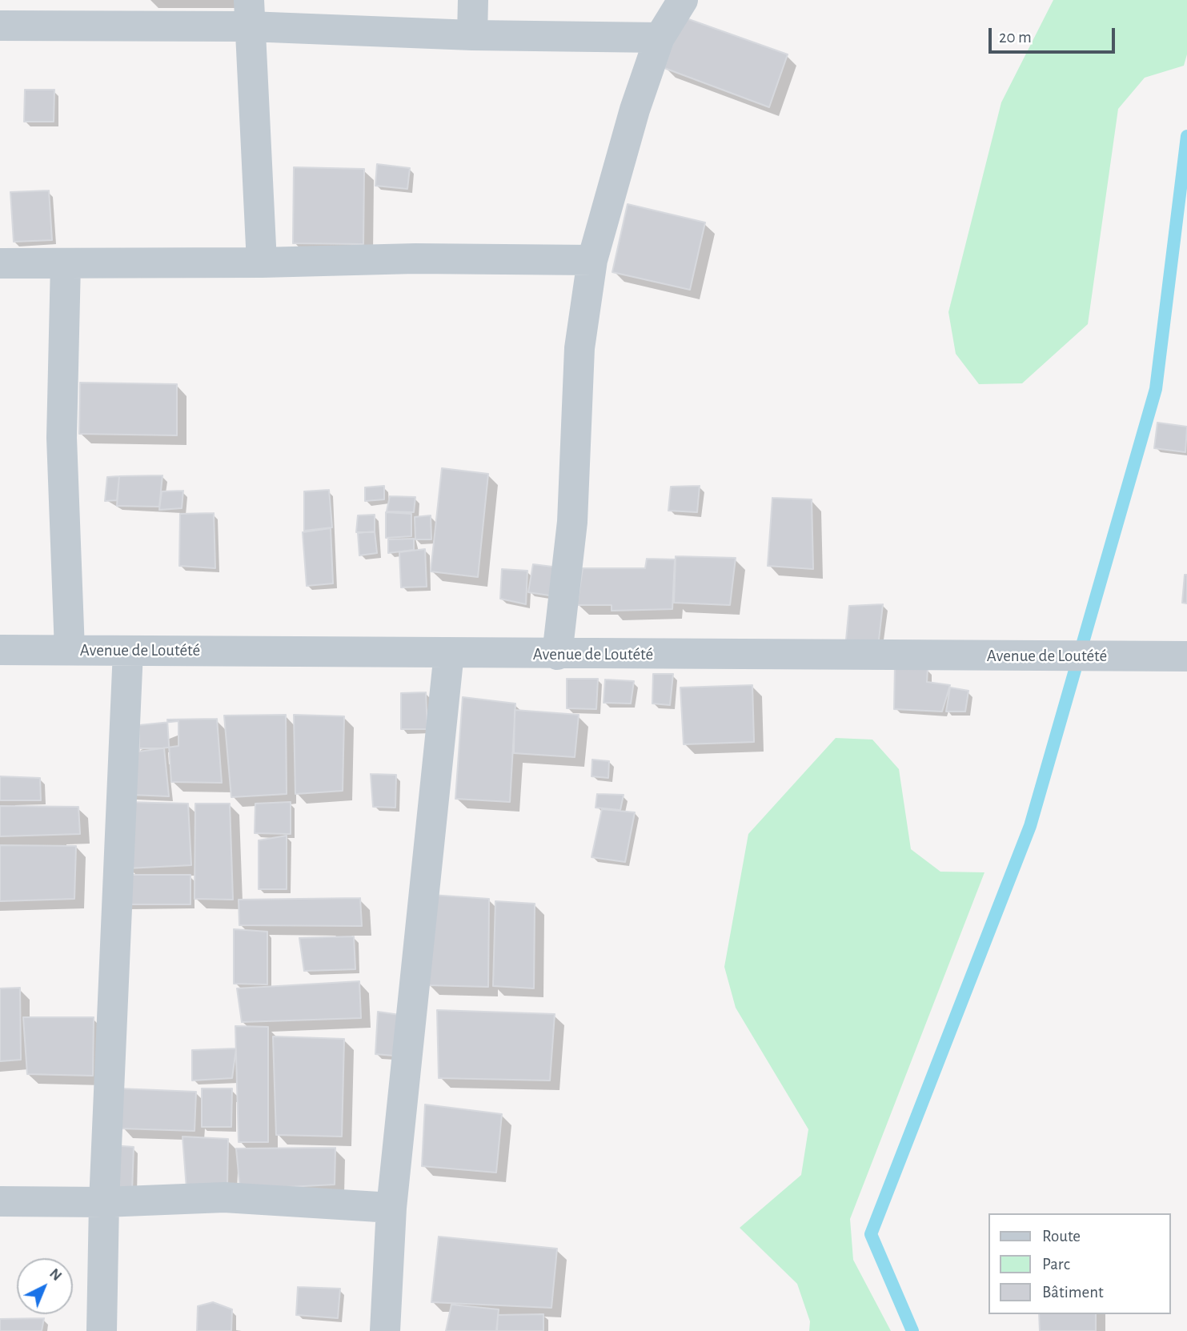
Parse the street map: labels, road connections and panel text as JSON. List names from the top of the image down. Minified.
{"streets":{"street":["Avenue de Loutété"]},"legend":["Route","Parc","Bâtiment"],"scale_bar":"20 m","north":"top right"}
